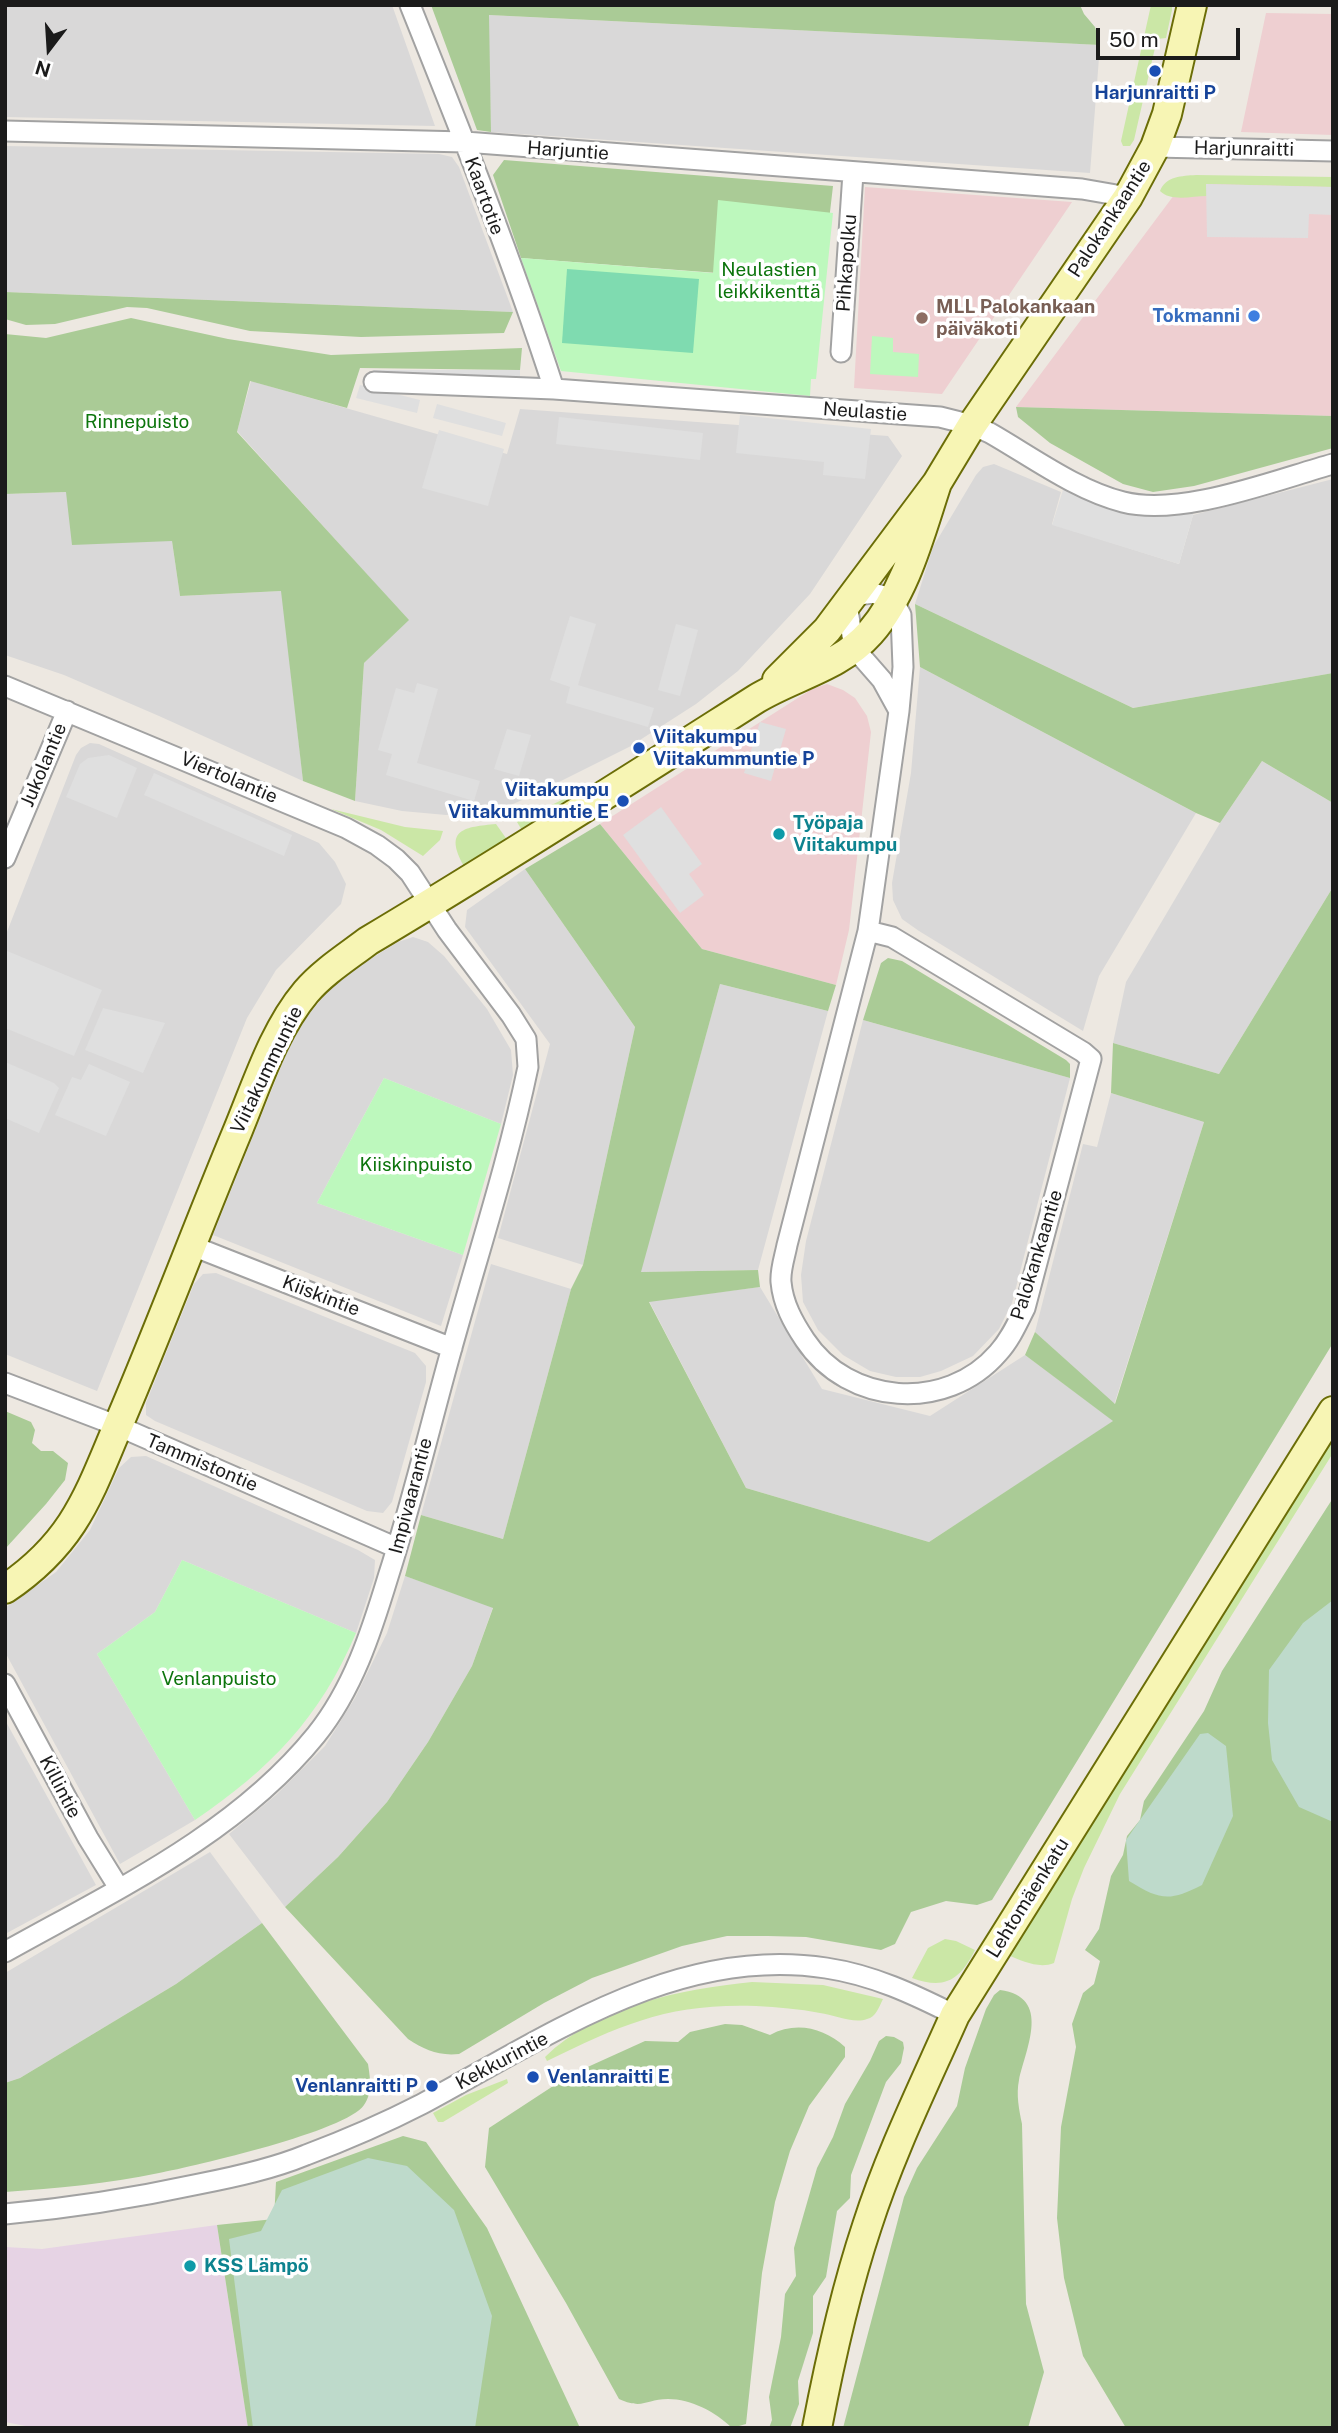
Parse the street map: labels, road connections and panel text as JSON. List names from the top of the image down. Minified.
{"streets":{"street":["Harjunraitti","Harjuntie","Kaartotie","Palokankaantie","Pihkapolku","Neulastie","Jukolantie","Viertolantie","Viitakummuntie","Kiiskintie","Tammistontie","Impivaarantie","Killintie","Lehtomäenkatu","Kekkurintie"]},"crossings":[["Harjunraitti","Palokankaantie"],["Harjuntie","Kaartotie"],["Harjuntie","Palokankaantie"],["Harjuntie","Pihkapolku"],["Kaartotie","Neulastie"],["Palokankaantie","Neulastie"],["Palokankaantie","Viitakummuntie"],["Jukolantie","Viertolantie"],["Viertolantie","Viitakummuntie"],["Viertolantie","Impivaarantie"],["Viitakummuntie","Kiiskintie"],["Viitakummuntie","Tammistontie"],["Viitakummuntie","Impivaarantie"],["Kiiskintie","Impivaarantie"],["Tammistontie","Impivaarantie"],["Impivaarantie","Killintie"],["Lehtomäenkatu","Kekkurintie"]],"parks":["Neulastien leikkikenttä","Rinnepuisto","Kiiskinpuisto","Venlanpuisto"],"places":["Harjunraitti P","Tokmanni","MLL Palokankaan päiväkoti","Viitakumpu Viitakummuntie P","Viitakumpu Viitakummuntie E","Työpaja Viitakumpu","Venlanraitti E","Venlanraitti P","KSS Lämpö"],"scale_bar":"50 m","north":"bottom"}
